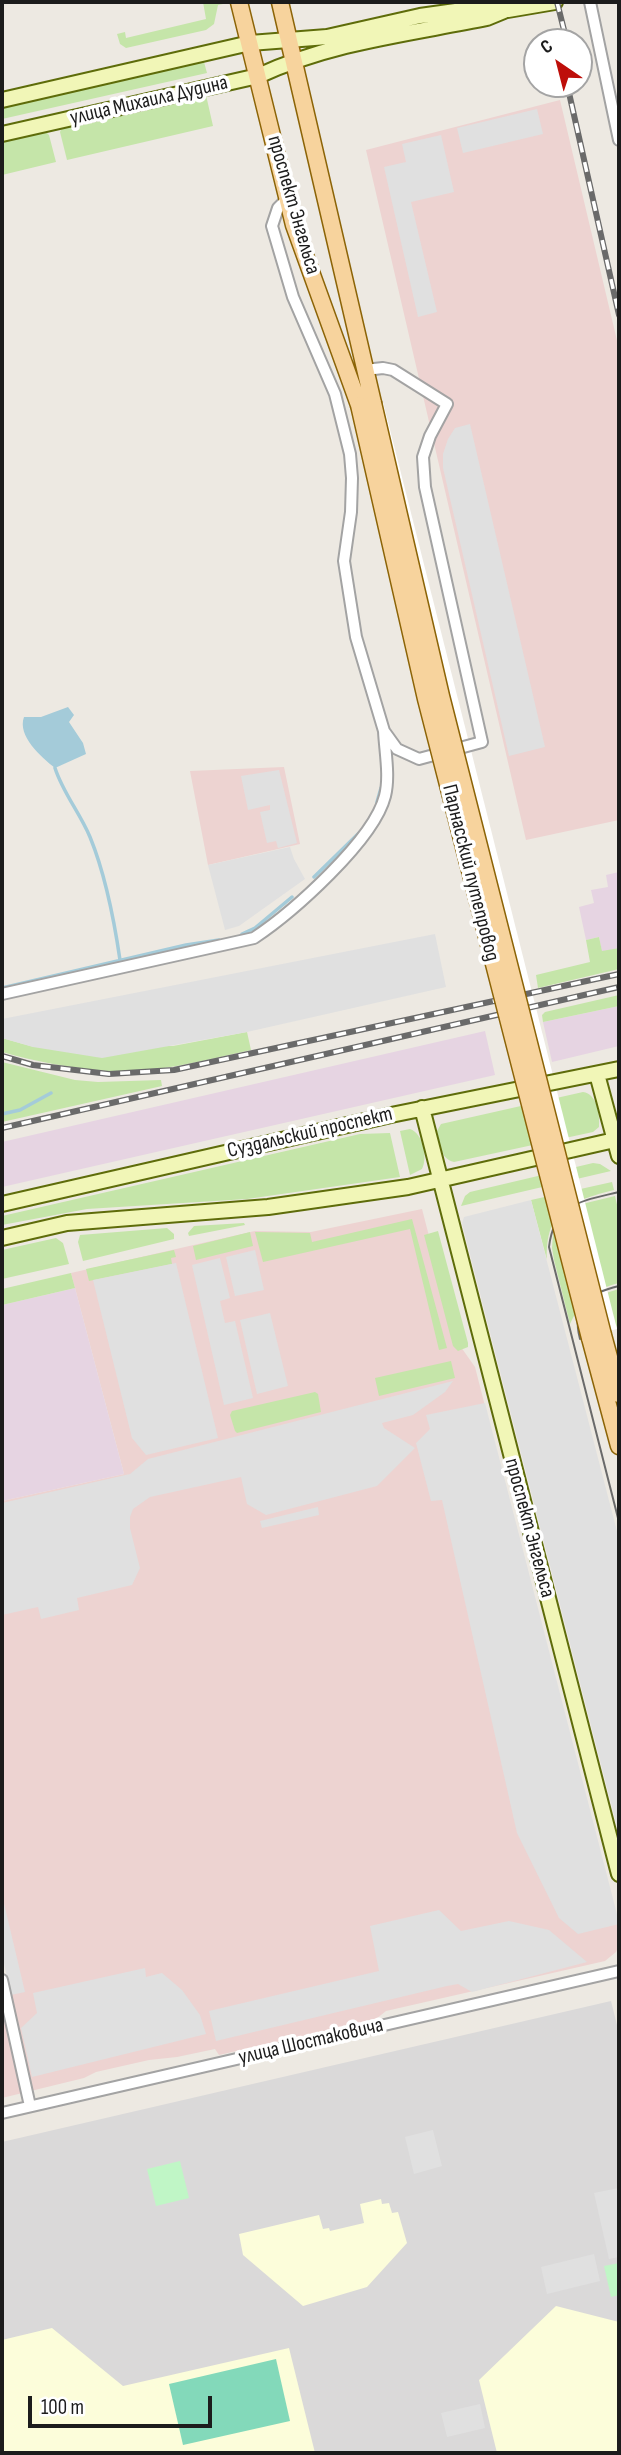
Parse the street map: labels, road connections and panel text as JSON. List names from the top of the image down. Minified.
{"streets":{"main road":["улица Михаила Дудина","проспект Энгельса","Парнасский путепровод","Суздальский проспект"],"street":["улица Шостаковича"]},"crossings":[["улица Михаила Дудина","проспект Энгельса"],["проспект Энгельса","Парнасский путепровод"],["проспект Энгельса","Суздальский проспект"]],"scale_bar":"100 m","north":"top left"}
